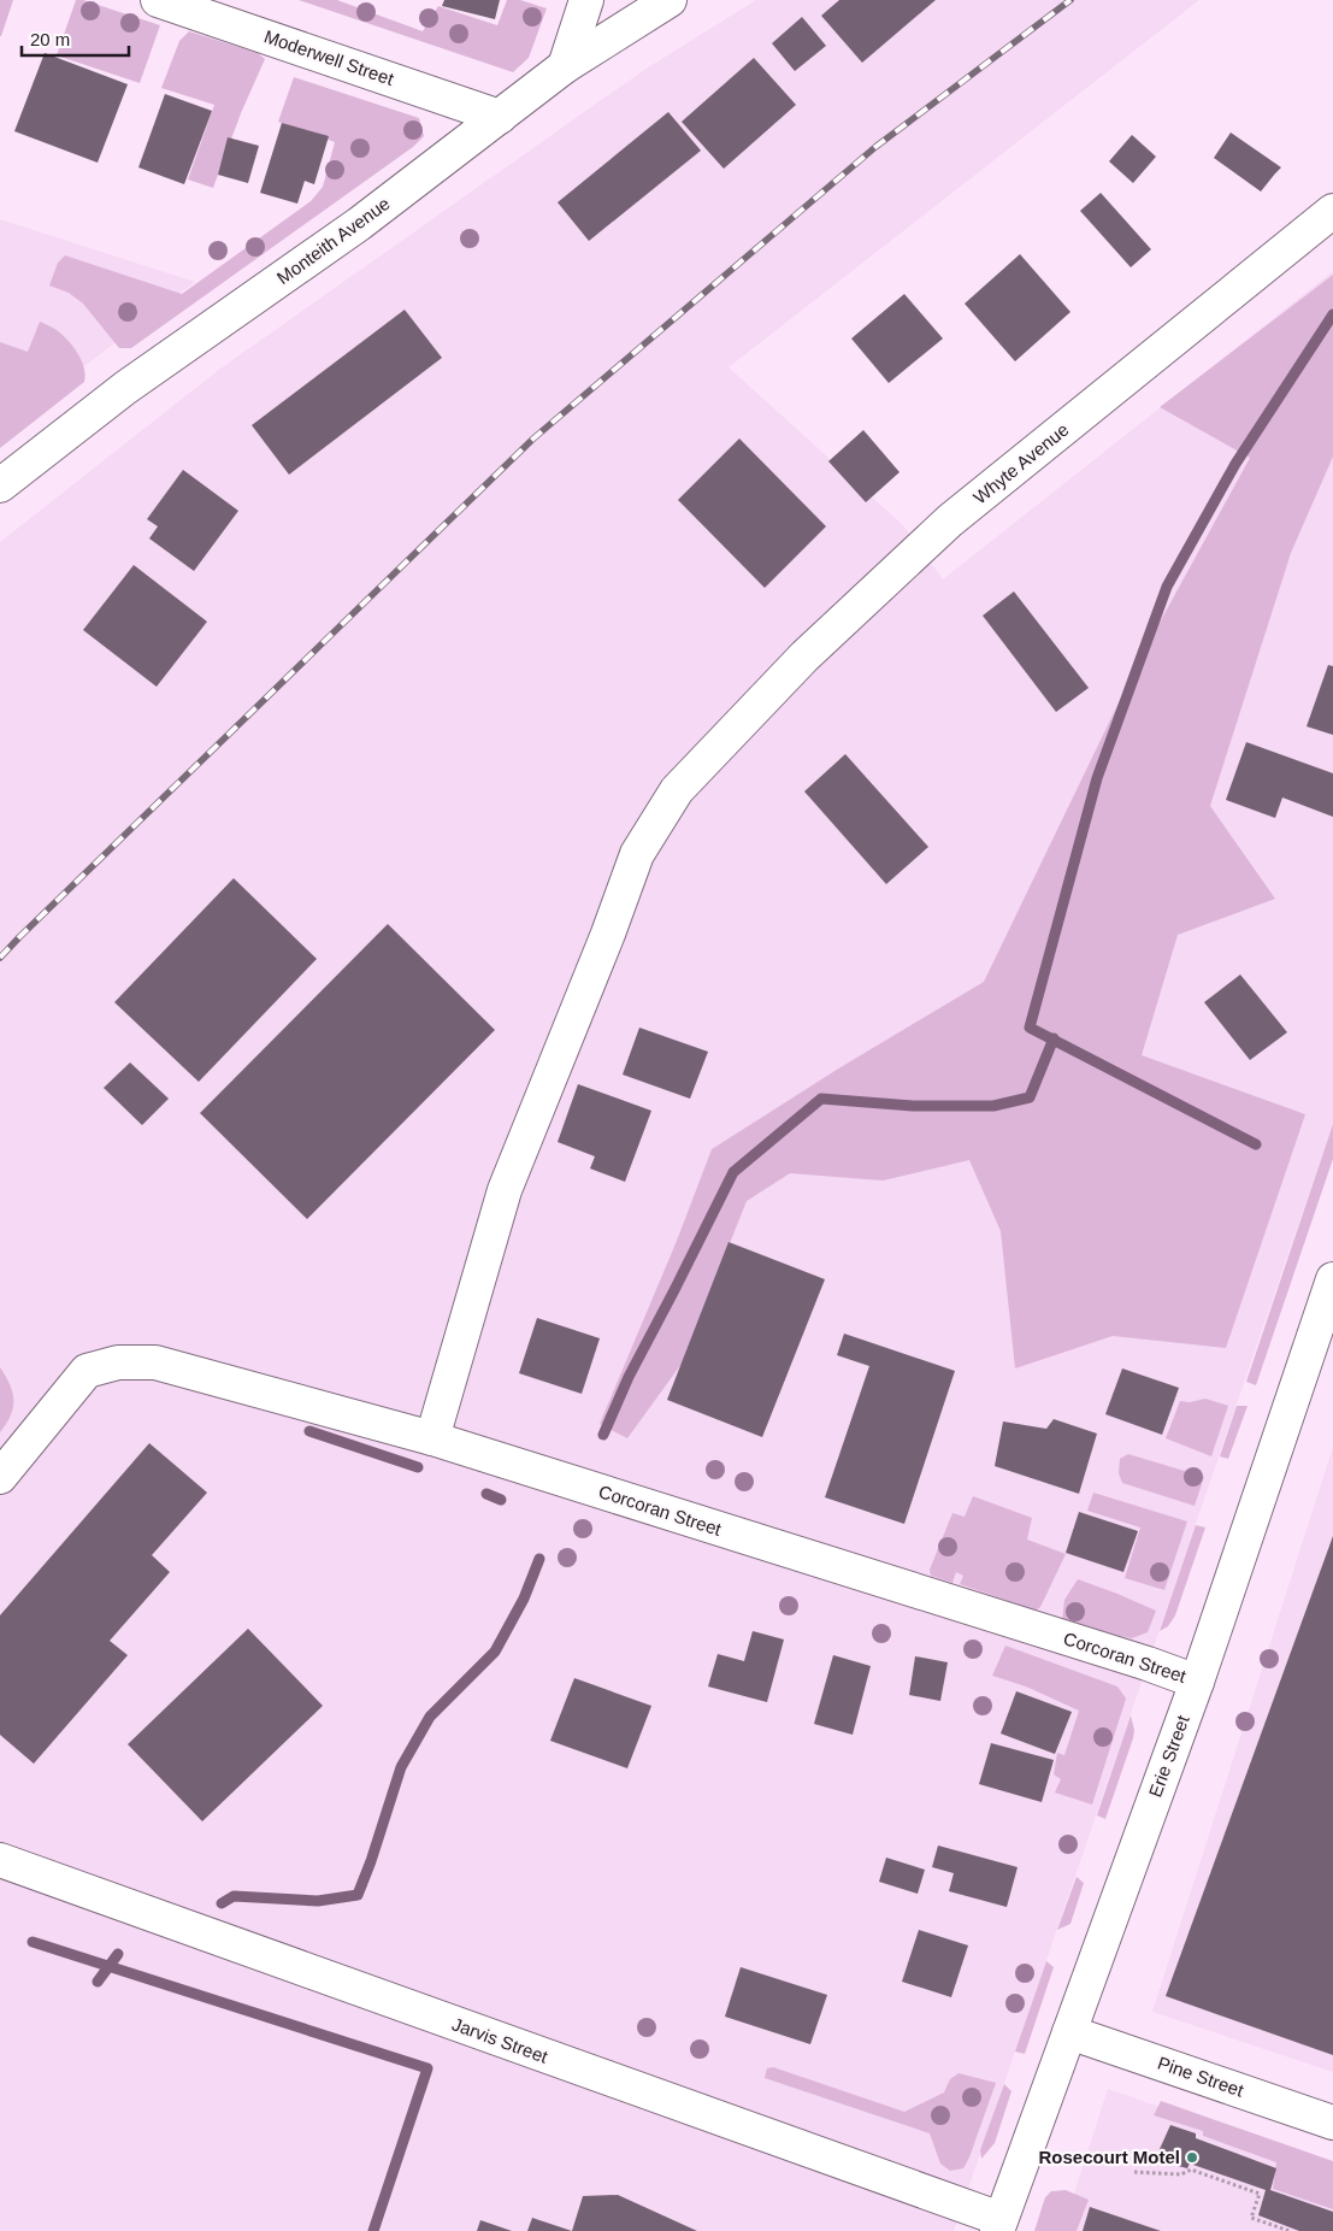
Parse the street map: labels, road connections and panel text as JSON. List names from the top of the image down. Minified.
{"streets":{"street":["Moderwell Street","Monteith Avenue","Whyte Avenue","Corcoran Street","Erie Street","Jarvis Street","Pine Street"]},"crossings":[["Moderwell Street","Monteith Avenue"],["Whyte Avenue","Corcoran Street"],["Corcoran Street","Erie Street"],["Erie Street","Jarvis Street"],["Erie Street","Pine Street"]],"places":["Rosecourt Motel"],"scale_bar":"20 m"}
